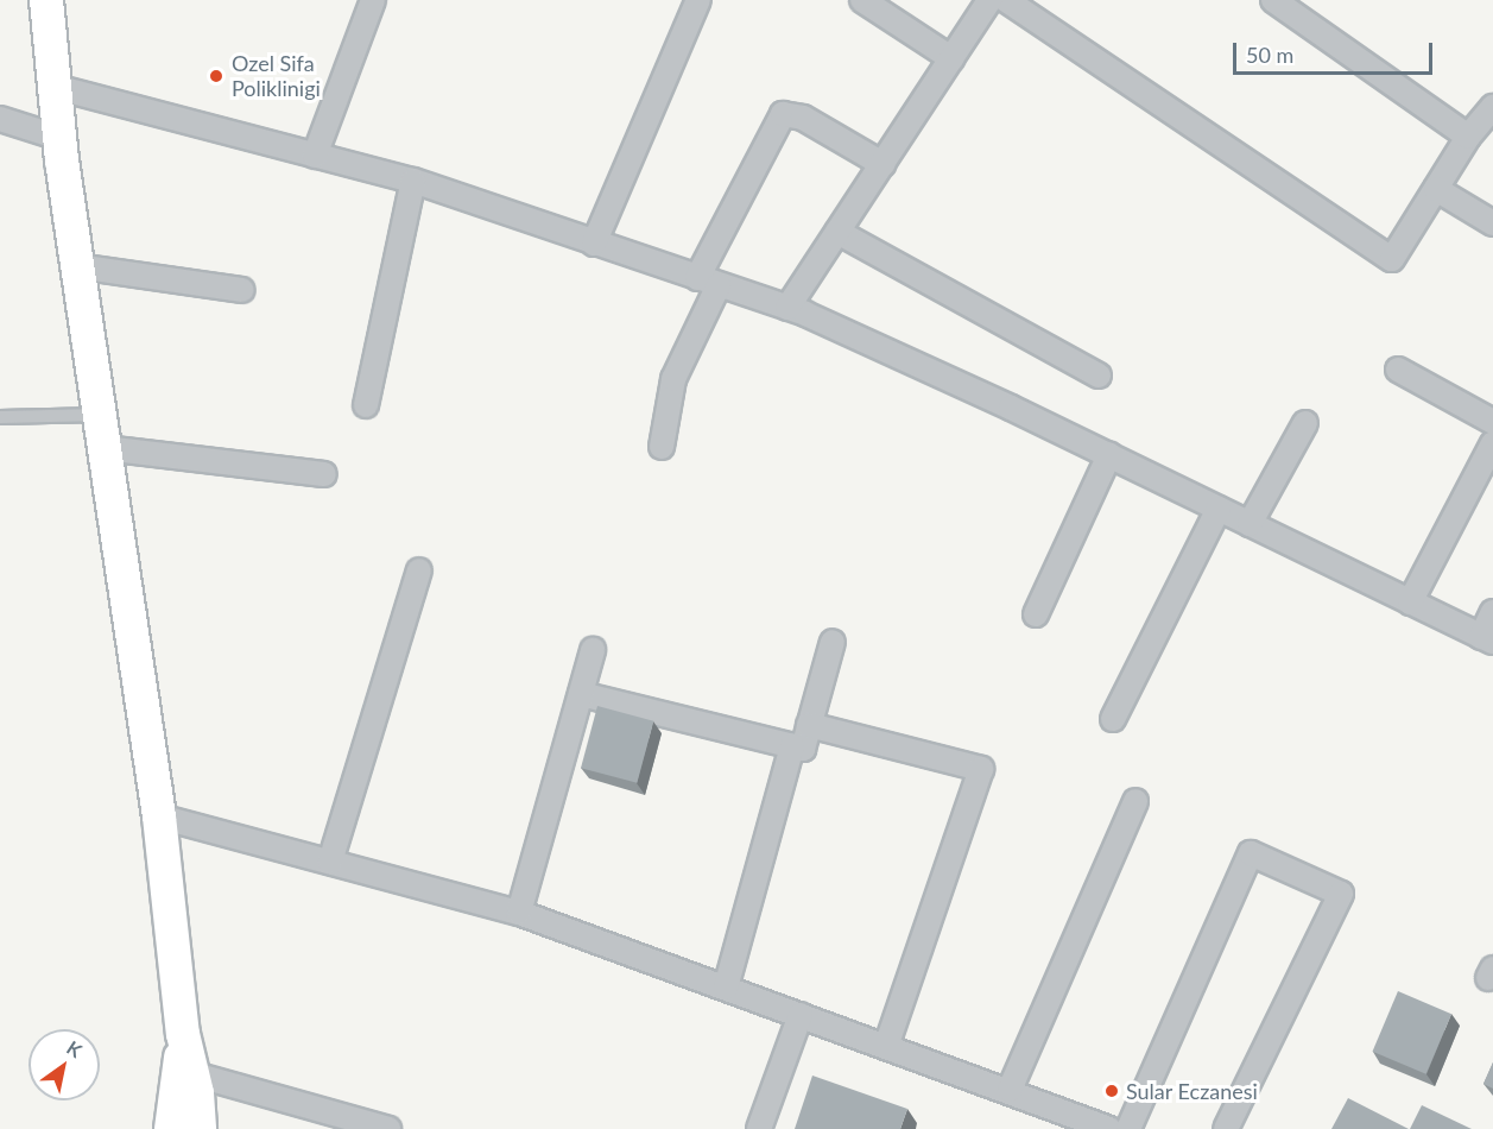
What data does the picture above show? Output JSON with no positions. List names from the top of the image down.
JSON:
{
  "places": ["Ozel Sifa Poliklinigi", "Sular Eczanesi"],
  "scale_bar": "50 m",
  "north": "top right"
}
